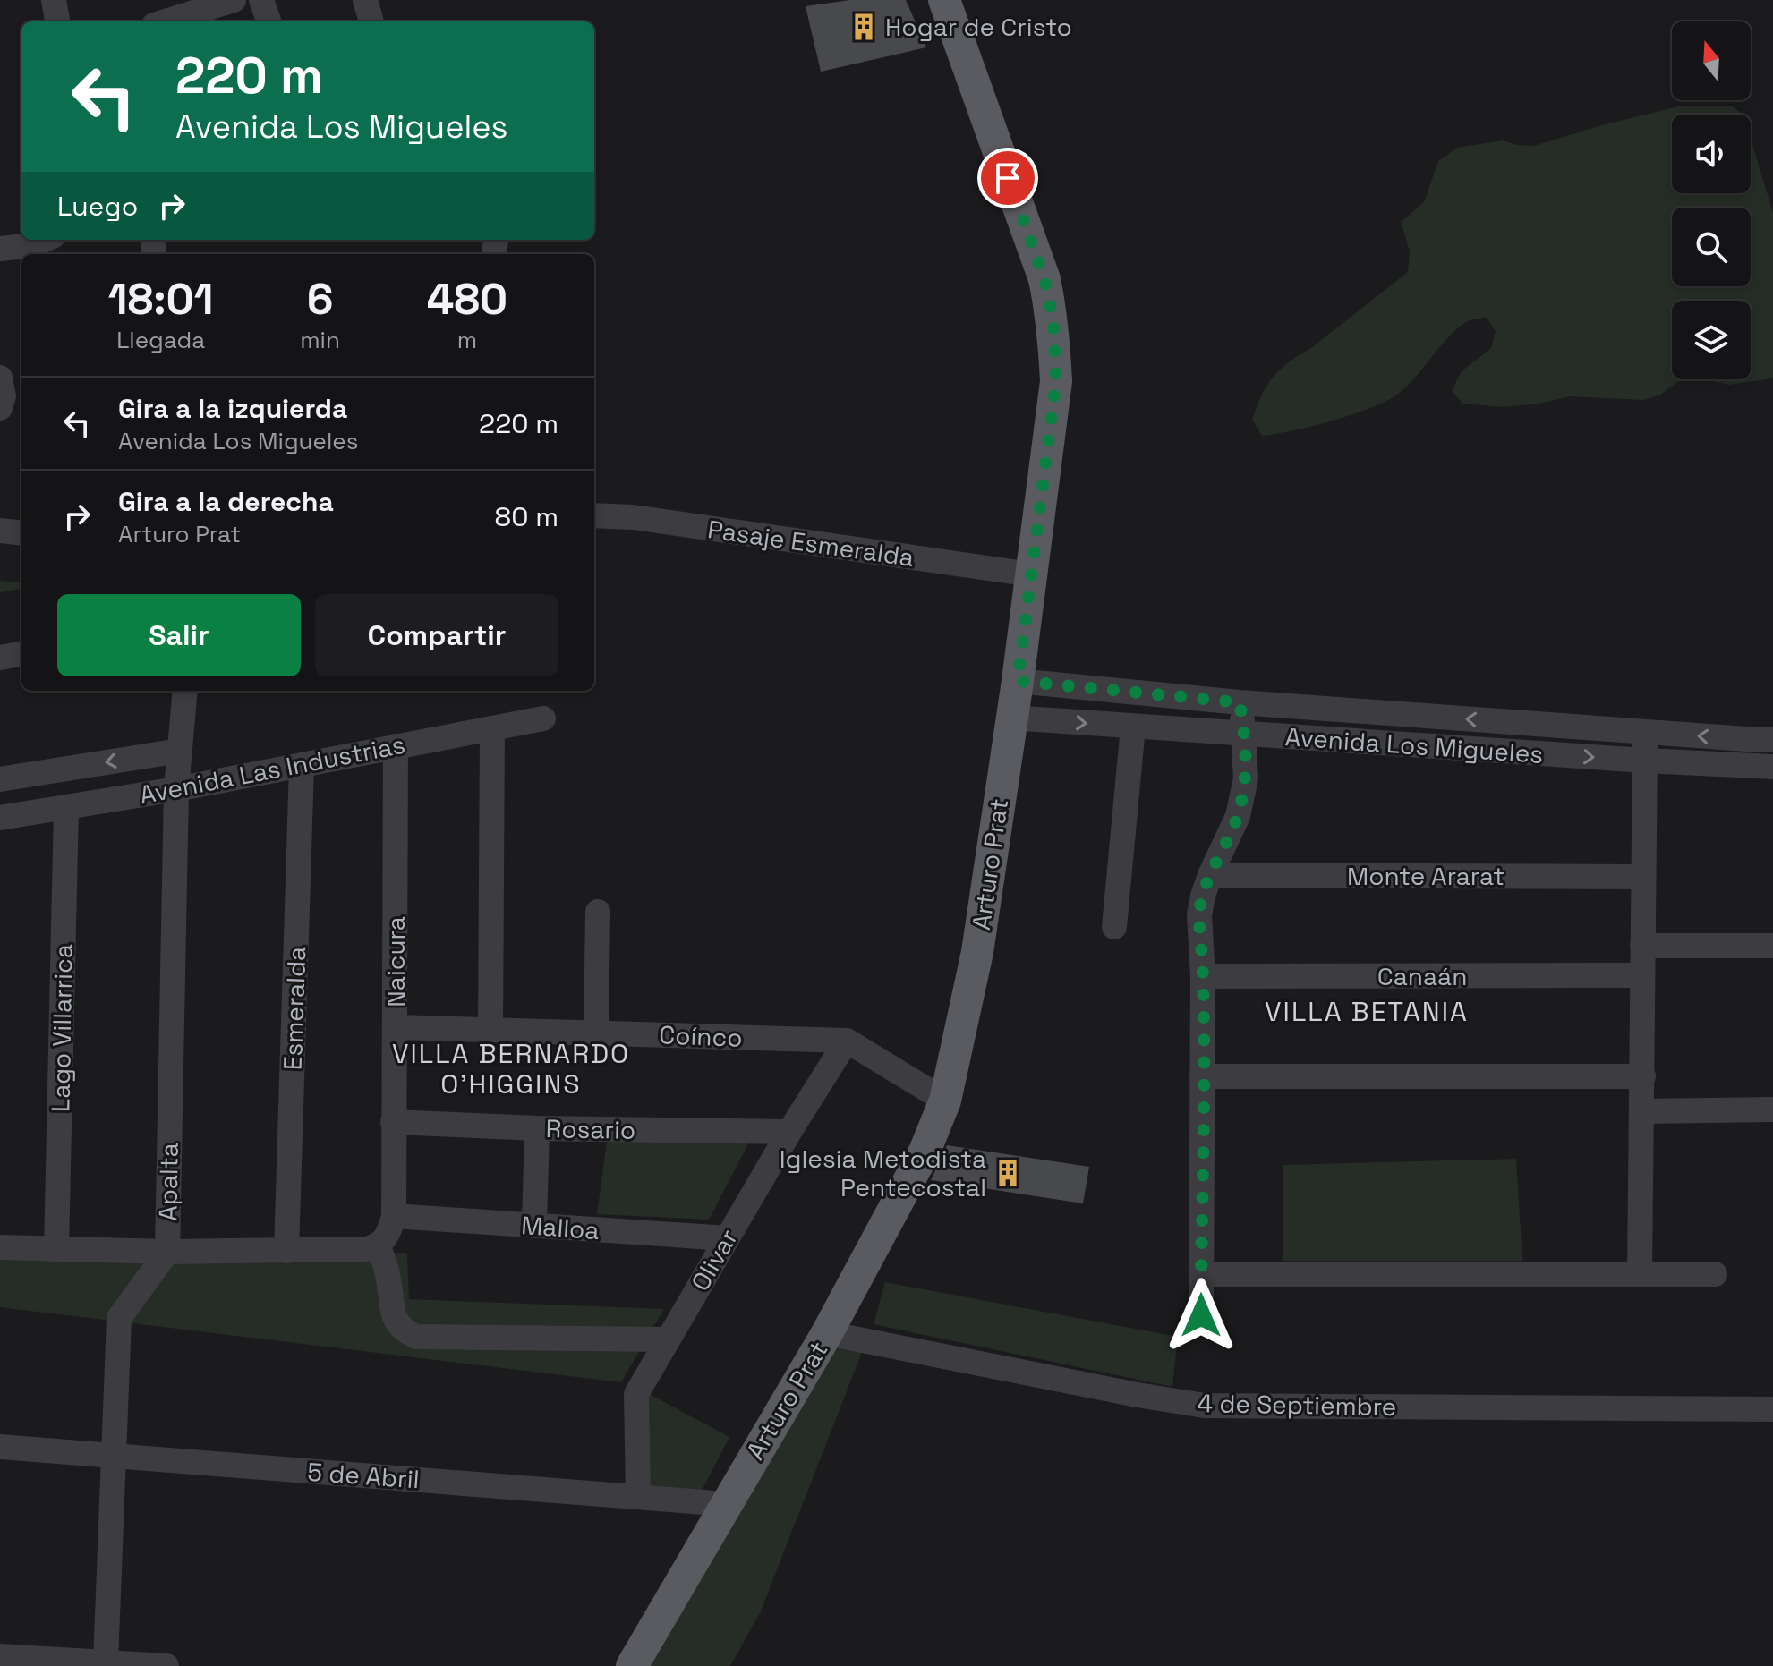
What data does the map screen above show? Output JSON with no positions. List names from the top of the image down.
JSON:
{
  "streets": {
    "main road": ["Arturo Prat"],
    "street": [
      "Pasaje Esmeralda",
      "Avenida Los Migueles",
      "Avenida Las Industrias",
      "Monte Ararat",
      "Naicura",
      "Canaán",
      "Esmeralda",
      "Lago Villarrica",
      "Coínco",
      "Rosario",
      "Apalta",
      "Malloa",
      "Olivar",
      "4 de Septiembre",
      "5 de Abril"
    ]
  },
  "crossings": [
    ["Pasaje Esmeralda", "Arturo Prat"],
    ["Avenida Los Migueles", "Arturo Prat"],
    ["Avenida Las Industrias", "Naicura"],
    ["Avenida Las Industrias", "Esmeralda"],
    ["Avenida Las Industrias", "Lago Villarrica"],
    ["Avenida Las Industrias", "Apalta"],
    ["Arturo Prat", "Coínco"],
    ["Arturo Prat", "4 de Septiembre"],
    ["Arturo Prat", "5 de Abril"],
    ["Naicura", "Coínco"],
    ["Naicura", "Rosario"],
    ["Naicura", "Malloa"],
    ["Coínco", "Olivar"],
    ["Rosario", "Olivar"],
    ["Apalta", "5 de Abril"],
    ["Malloa", "Olivar"],
    ["Olivar", "5 de Abril"]
  ],
  "districts": ["VILLA BETANIA", "VILLA BERNARDO O'HIGGINS"],
  "places": {
    "building": ["Hogar de Cristo", "Iglesia Metodista Pentecostal"]
  },
  "north": "top",
  "page": {
    "turn": ["220 m", "Avenida Los Migueles"],
    "then": "Luego",
    "eta": [
      "18:01",
      "Llegada",
      "6",
      "min",
      "480",
      "m"
    ],
    "list": [
      {
        "name": "Gira a la izquierda",
        "note": "Avenida Los Migueles",
        "value": "220 m"
      },
      {
        "name": "Gira a la derecha",
        "note": "Arturo Prat",
        "value": "80 m"
      }
    ],
    "buttons": ["Salir", "Compartir"]
  }
}
